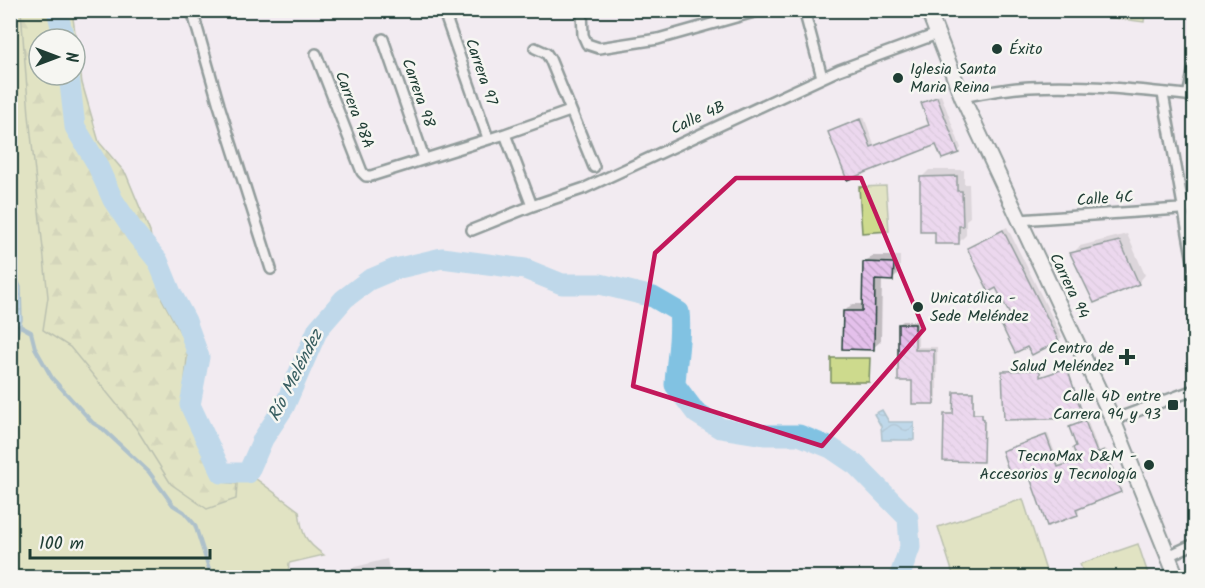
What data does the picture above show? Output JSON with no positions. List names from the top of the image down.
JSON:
{
  "streets": {
    "street": [
      "Carrera 97",
      "Carrera 98",
      "Carrera 98A",
      "Calle 4B",
      "Calle 4C",
      "Carrera 94"
    ]
  },
  "crossings": [
    ["Carrera 98", "Carrera 98A"],
    ["Calle 4B", "Carrera 94"],
    ["Calle 4C", "Carrera 94"]
  ],
  "water": ["Río Meléndez"],
  "places": {
    "other": [
      "Éxito",
      "Iglesia Santa Maria Reina",
      "Unicatólica - Sede Meléndez",
      "TecnoMax D&M - Accesorios y Tecnología"
    ],
    "health": ["Centro de Salud Meléndez"],
    "transit": ["Calle 4D entre Carrera 94 y 93"]
  },
  "scale_bar": "100 m",
  "north": "right"
}
